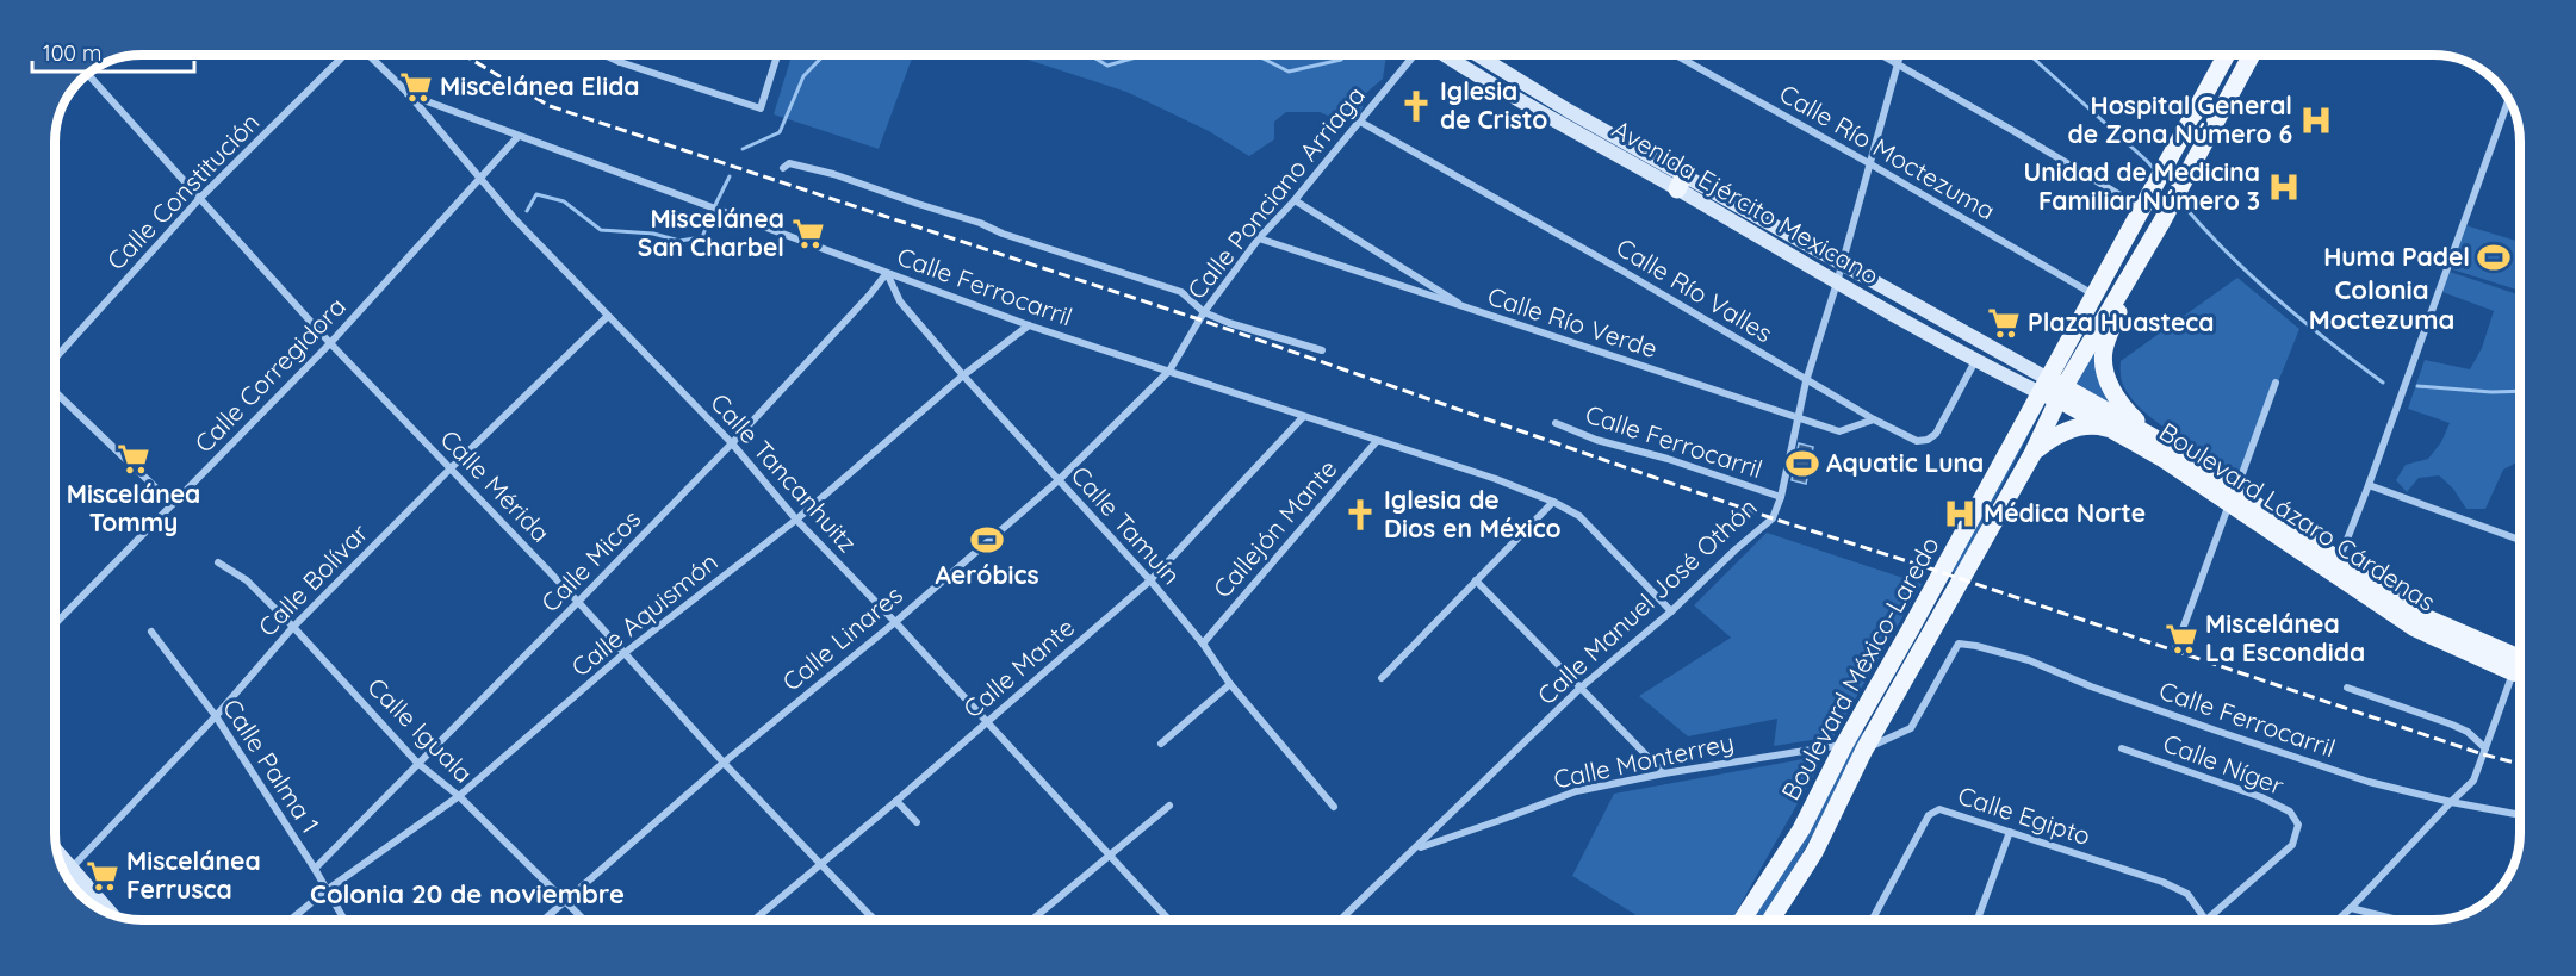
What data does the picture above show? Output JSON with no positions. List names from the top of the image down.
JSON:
{
  "streets": {
    "main road": ["Avenida Ejército Mexicano", "Boulevard Lázaro Cárdenas", "Boulevard México-Laredo"],
    "street": [
      "Calle Río Moctezuma",
      "Calle Constitución",
      "Calle Ponciano Arriaga",
      "Calle Ferrocarril",
      "Calle Río Valles",
      "Calle Río Verde",
      "Calle Corregidora",
      "Calle Tancanhuitz",
      "Calle Mérida",
      "Calle Tamuín",
      "Callejón Mante",
      "Calle Micos",
      "Calle Bolívar",
      "Calle Manuel José Othón",
      "Calle Aquismón",
      "Calle Linares",
      "Calle Mante",
      "Calle Iguala",
      "Calle Monterrey",
      "Calle Níger",
      "Calle Palma 1",
      "Calle Egipto"
    ]
  },
  "crossings": [
    ["Calle Río Moctezuma", "Calle Manuel José Othón"],
    ["Calle Río Moctezuma", "Boulevard México-Laredo"],
    ["Calle Constitución", "Calle Mérida"],
    ["Calle Ponciano Arriaga", "Calle Ferrocarril"],
    ["Calle Ponciano Arriaga", "Calle Río Valles"],
    ["Calle Ponciano Arriaga", "Calle Río Verde"],
    ["Calle Ponciano Arriaga", "Calle Linares"],
    ["Avenida Ejército Mexicano", "Calle Río Valles"],
    ["Avenida Ejército Mexicano", "Boulevard Lázaro Cárdenas"],
    ["Avenida Ejército Mexicano", "Calle Manuel José Othón"],
    ["Avenida Ejército Mexicano", "Boulevard México-Laredo"],
    ["Calle Ferrocarril", "Calle Corregidora"],
    ["Calle Ferrocarril", "Calle Tancanhuitz"],
    ["Calle Ferrocarril", "Calle Tamuín"],
    ["Calle Ferrocarril", "Callejón Mante"],
    ["Calle Ferrocarril", "Calle Micos"],
    ["Calle Ferrocarril", "Calle Manuel José Othón"],
    ["Calle Ferrocarril", "Calle Aquismón"],
    ["Calle Ferrocarril", "Calle Linares"],
    ["Calle Ferrocarril", "Calle Mante"],
    ["Calle Ferrocarril", "Boulevard México-Laredo"],
    ["Calle Río Valles", "Calle Río Verde"],
    ["Calle Río Valles", "Calle Manuel José Othón"],
    ["Calle Río Verde", "Calle Manuel José Othón"],
    ["Calle Corregidora", "Calle Tancanhuitz"],
    ["Calle Corregidora", "Calle Mérida"],
    ["Calle Tancanhuitz", "Calle Micos"],
    ["Calle Tancanhuitz", "Calle Bolívar"],
    ["Calle Tancanhuitz", "Calle Aquismón"],
    ["Calle Tancanhuitz", "Calle Linares"],
    ["Calle Tancanhuitz", "Calle Mante"],
    ["Calle Mérida", "Calle Micos"],
    ["Calle Mérida", "Calle Bolívar"],
    ["Calle Mérida", "Calle Aquismón"],
    ["Calle Mérida", "Calle Linares"],
    ["Calle Mérida", "Calle Mante"],
    ["Boulevard Lázaro Cárdenas", "Boulevard México-Laredo"],
    ["Calle Tamuín", "Callejón Mante"],
    ["Calle Tamuín", "Calle Micos"],
    ["Calle Tamuín", "Calle Aquismón"],
    ["Calle Tamuín", "Calle Linares"],
    ["Calle Tamuín", "Calle Mante"],
    ["Calle Micos", "Calle Iguala"],
    ["Calle Micos", "Calle Palma 1"],
    ["Calle Bolívar", "Calle Iguala"],
    ["Calle Bolívar", "Calle Palma 1"],
    ["Calle Manuel José Othón", "Calle Monterrey"],
    ["Calle Aquismón", "Calle Iguala"],
    ["Calle Aquismón", "Calle Palma 1"],
    ["Calle Linares", "Calle Iguala"],
    ["Boulevard México-Laredo", "Calle Monterrey"],
    ["Calle Níger", "Calle Egipto"]
  ],
  "districts": ["Colonia Moctezuma", "Colonia 20 de noviembre"],
  "places": {
    "supermarket": [
      "Miscelánea Elida",
      "Miscelánea San Charbel",
      "Plaza Huasteca",
      "Miscelánea Tommy",
      "Miscelánea La Escondida",
      "Miscelánea Ferrusca"
    ],
    "church": ["Iglesia de Cristo", "Iglesia de Dios en México"],
    "hospital": ["Hospital General de Zona Número 6", "Unidad de Medicina Familiar Número 3", "Médica Norte"],
    "sports": ["Huma Padel", "Aquatic Luna", "Aeróbics"]
  },
  "scale_bar": "100 m"
}
